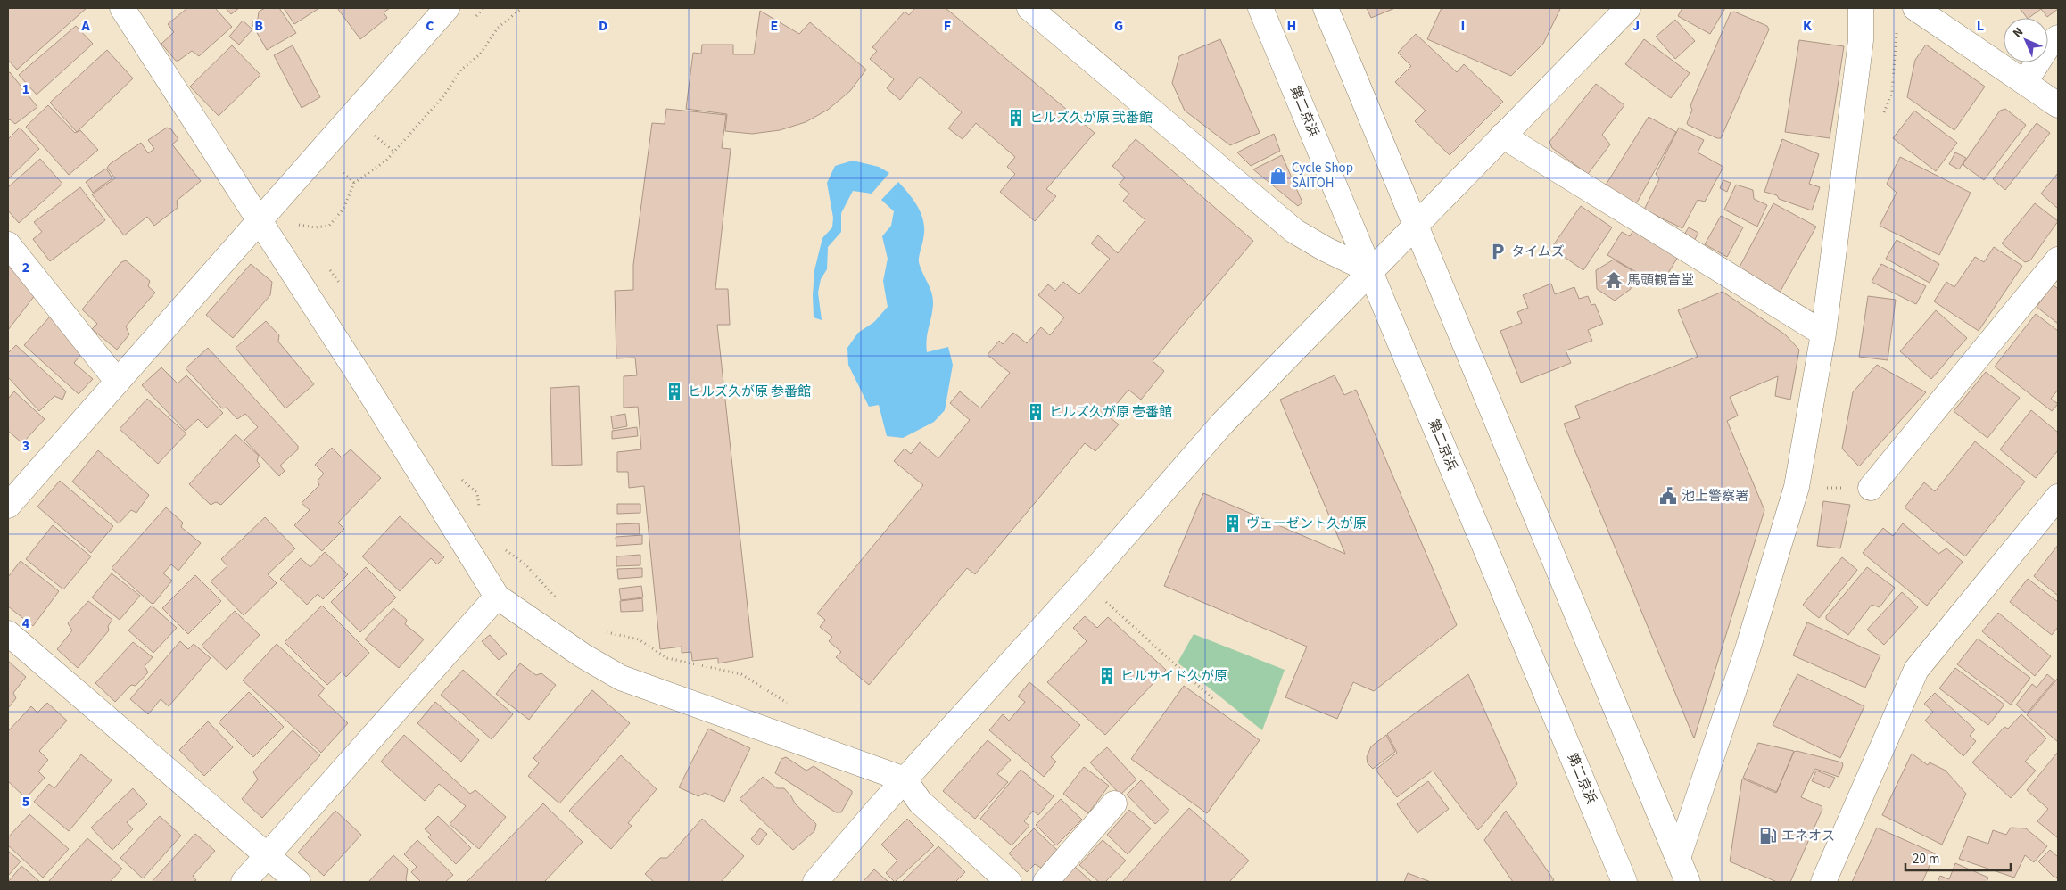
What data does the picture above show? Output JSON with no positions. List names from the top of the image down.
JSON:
{
  "streets": {
    "main road": ["第二京浜"]
  },
  "places": {
    "building": [
      "ヒルズ久が原 弐番館",
      "ヒルズ久が原 参番館",
      "ヒルズ久が原 壱番館",
      "ヴェーゼント久が原",
      "ヒルサイド久が原"
    ],
    "shop": ["Cycle Shop SAITOH"],
    "parking": ["タイムズ"],
    "temple": ["馬頭観音堂"],
    "public building": ["池上警察署"],
    "fuel station": ["エネオス"]
  },
  "scale_bar": "20 m",
  "north": "top left",
  "grid": {
    "columns": [
      "A",
      "B",
      "C",
      "D",
      "E",
      "F",
      "G",
      "H",
      "I",
      "J",
      "K",
      "L"
    ],
    "rows": [
      "1",
      "2",
      "3",
      "4",
      "5"
    ]
  }
}
